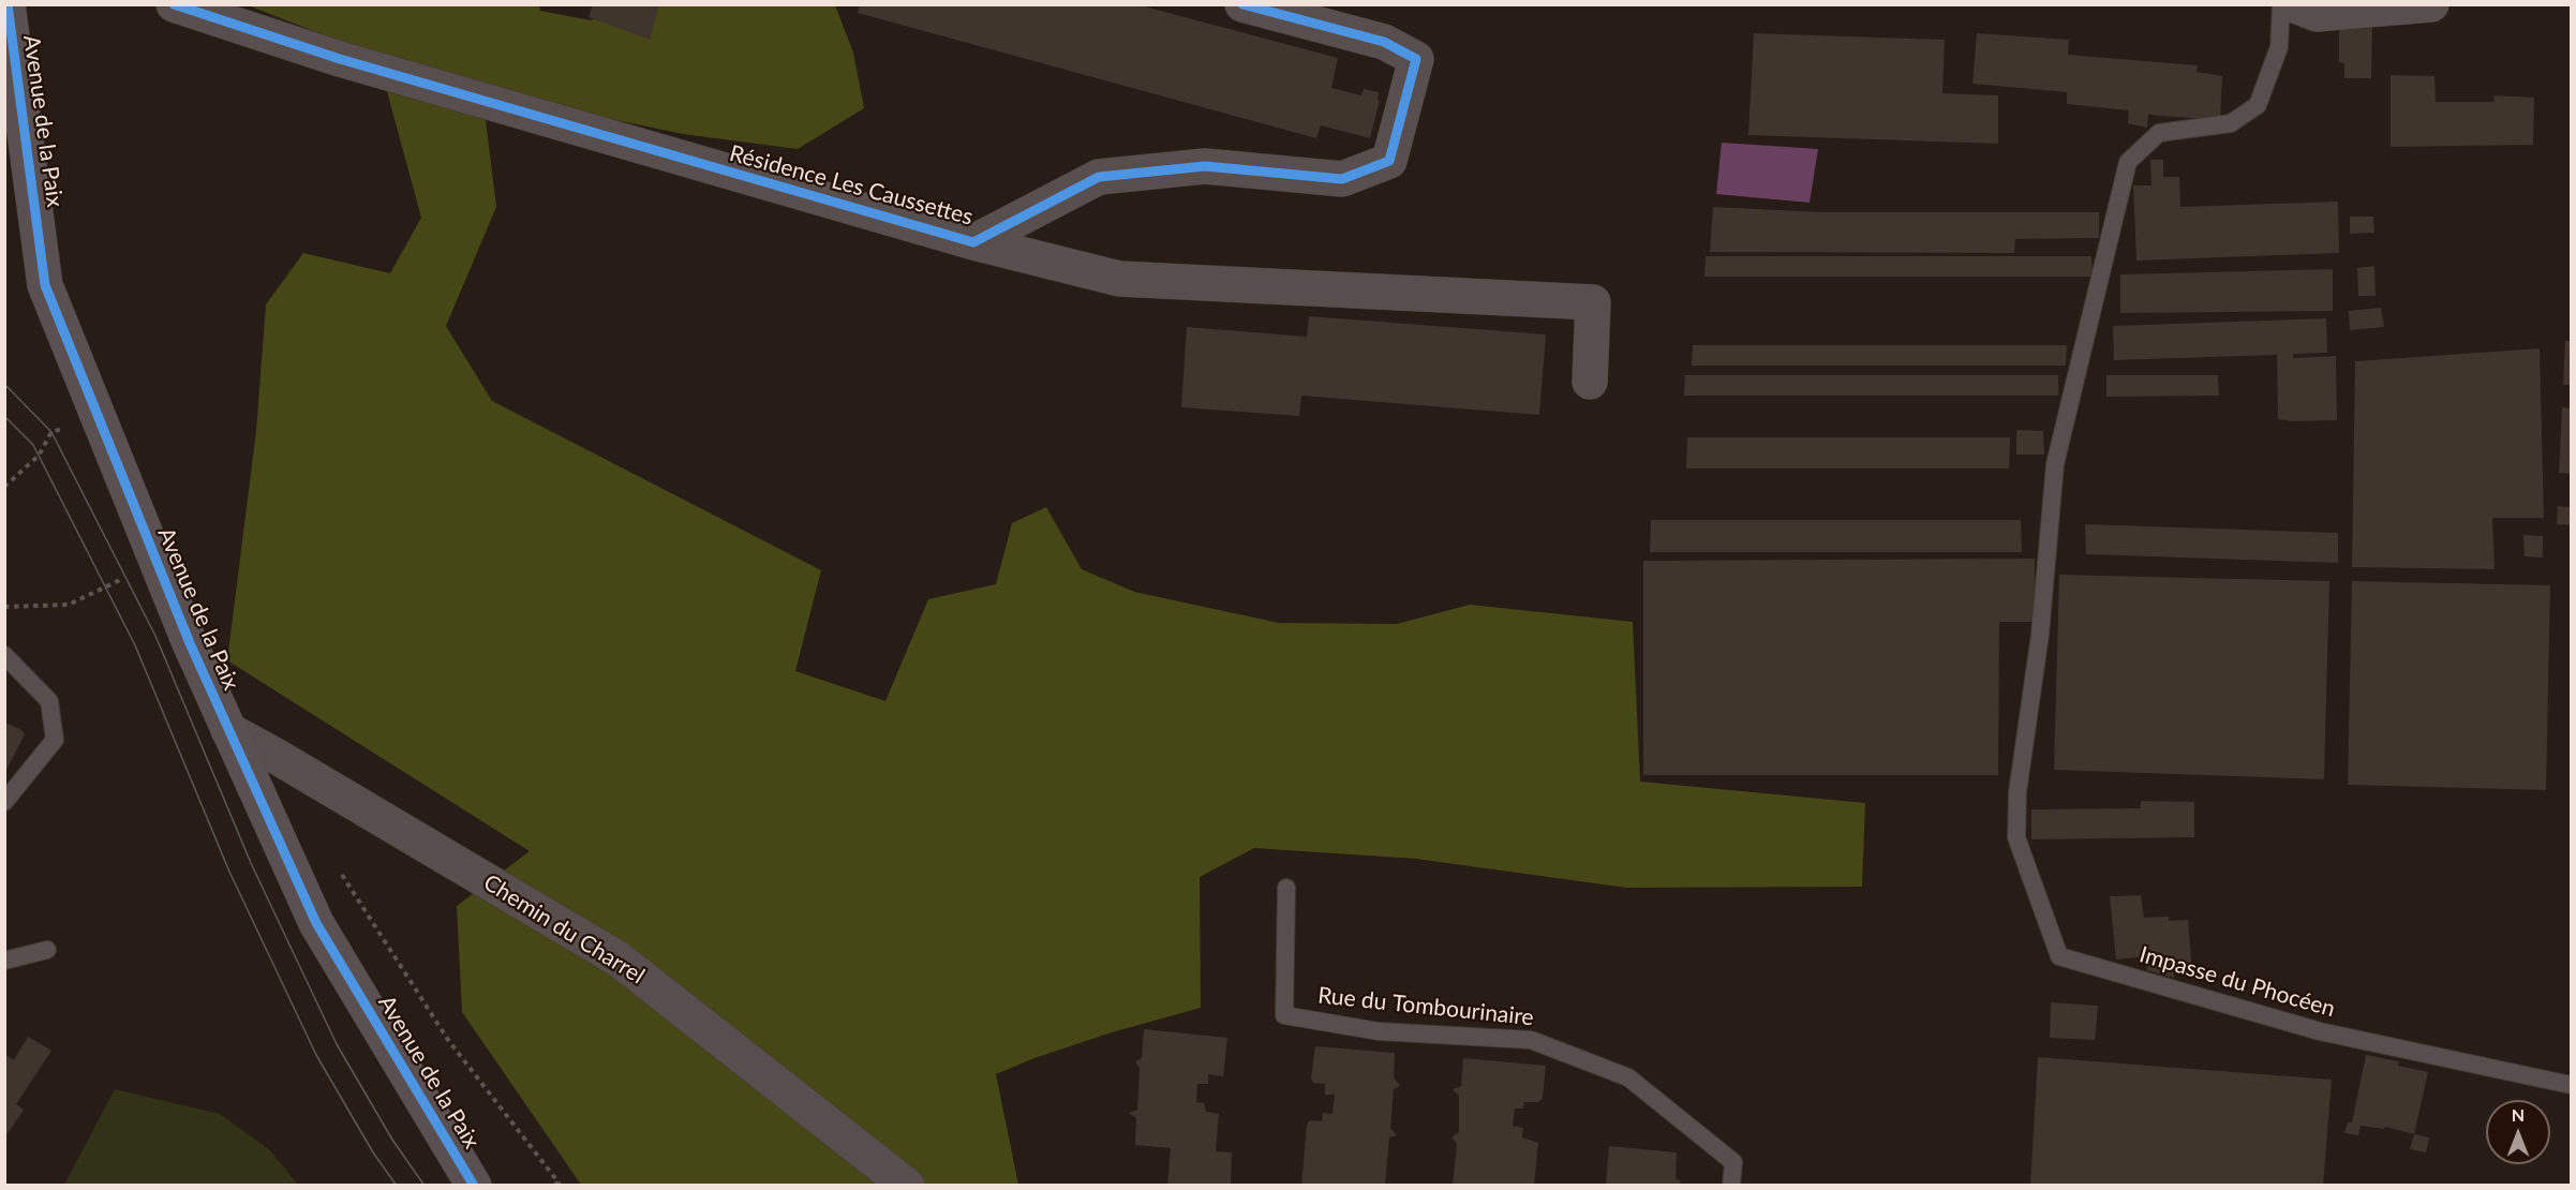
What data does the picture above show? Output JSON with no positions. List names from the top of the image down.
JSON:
{
  "streets": {
    "street": ["Avenue de la Paix", "Résidence Les Caussettes", "Chemin du Charrel"],
    "lane": ["Impasse du Phocéen", "Rue du Tombourinaire"]
  },
  "crossings": [
    ["Avenue de la Paix", "Chemin du Charrel"]
  ],
  "north": "top"
}
